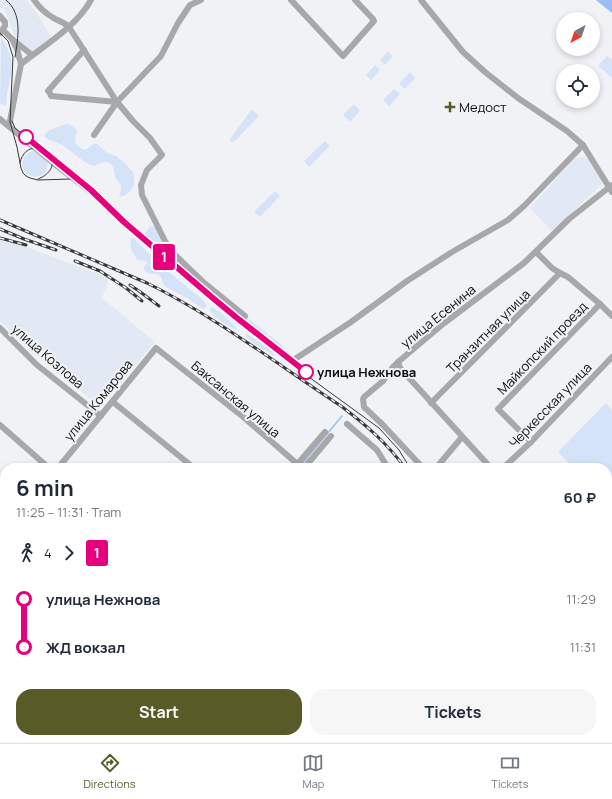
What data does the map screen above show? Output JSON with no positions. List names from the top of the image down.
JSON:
{
  "streets": {
    "street": [
      "улица Есенина",
      "Транзитная улица",
      "Майкопский проезд",
      "улица Козлова",
      "Баксанская улица",
      "улица Комарова",
      "Черкесская улица"
    ]
  },
  "crossings": [
    ["Майкопский проезд", "Черкесская улица"],
    ["улица Козлова", "улица Комарова"],
    ["Баксанская улица", "улица Комарова"]
  ],
  "places": {
    "health": ["Медост"],
    "other": ["улица Нежнова"]
  },
  "lines": ["tram line 1"],
  "north": "bottom left",
  "page": {
    "on_map": "1",
    "heading": ["6 min", "11:25 – 11:31 · Tram", "60 ₽"],
    "legs": ["4", "1"],
    "list": [
      {
        "name": "улица Нежнова",
        "value": "11:29"
      },
      {
        "name": "ЖД вокзал",
        "value": "11:31"
      }
    ],
    "buttons": ["Start", "Tickets"],
    "tabs": ["Directions", "Map", "Tickets"]
  }
}
